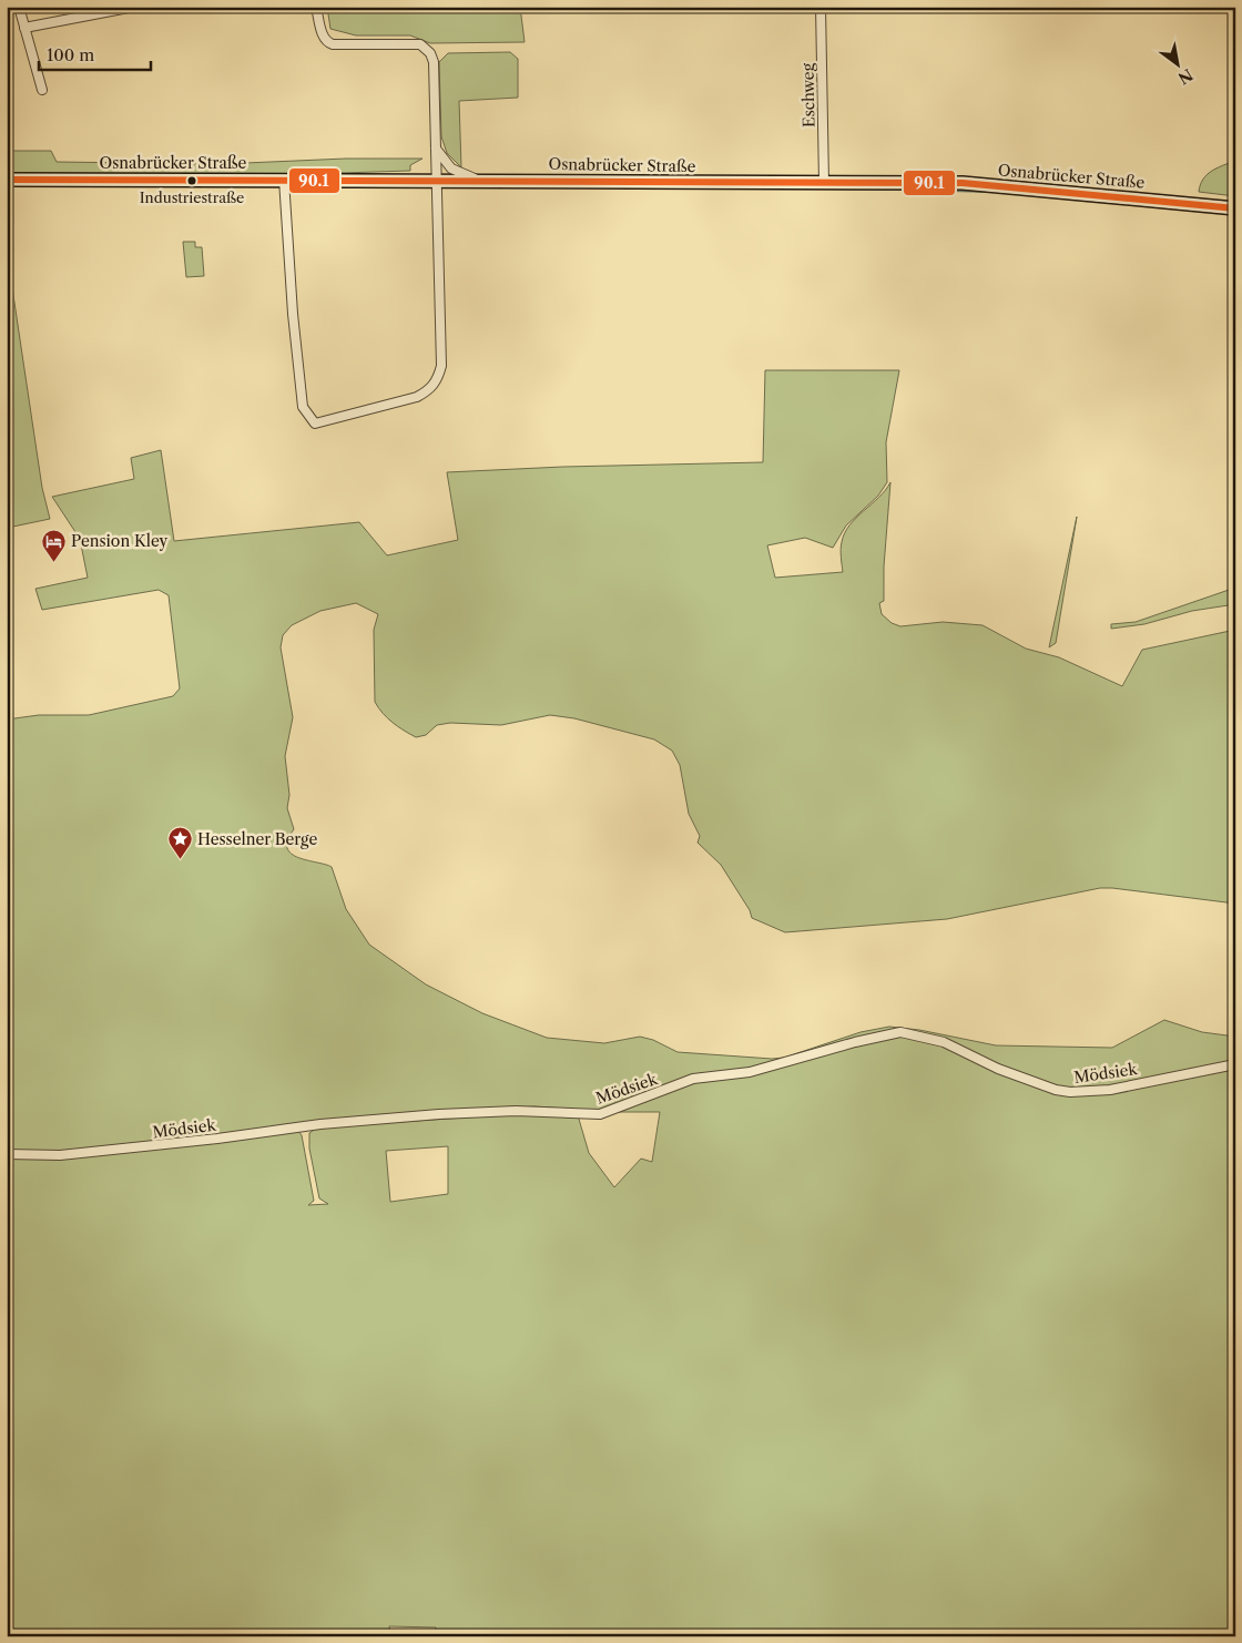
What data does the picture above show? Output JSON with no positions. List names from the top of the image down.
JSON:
{
  "streets": {
    "main road": ["Osnabrücker Straße"],
    "street": ["Eschweg", "Mödsiek"]
  },
  "crossings": [
    ["Eschweg", "Osnabrücker Straße"]
  ],
  "places": {
    "other": ["Industriestraße"],
    "hotel": ["Pension Kley"],
    "place": ["Hesselner Berge"]
  },
  "lines": ["transit line 90.1"],
  "scale_bar": "100 m",
  "north": "bottom right"
}
